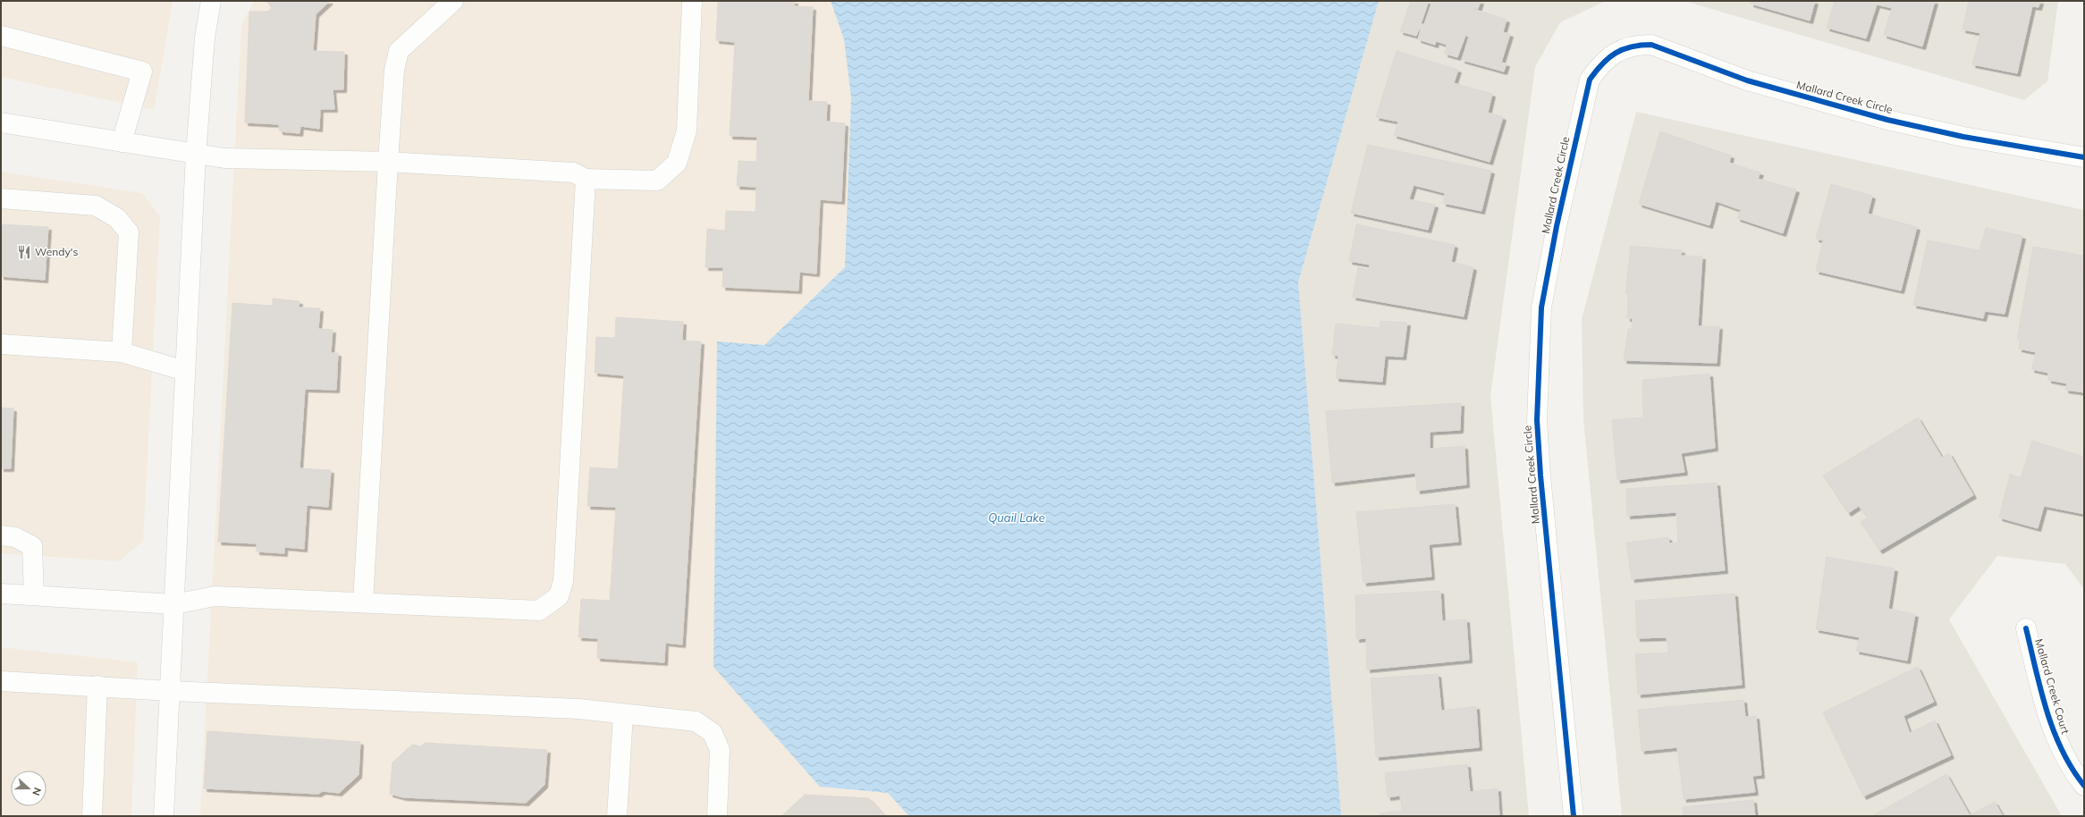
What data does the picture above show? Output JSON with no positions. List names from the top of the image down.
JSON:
{
  "streets": {
    "street": ["Mallard Creek Circle", "Mallard Creek Court"]
  },
  "water": ["Quail Lake"],
  "places": {
    "restaurant": ["Wendy's"]
  },
  "north": "right"
}
